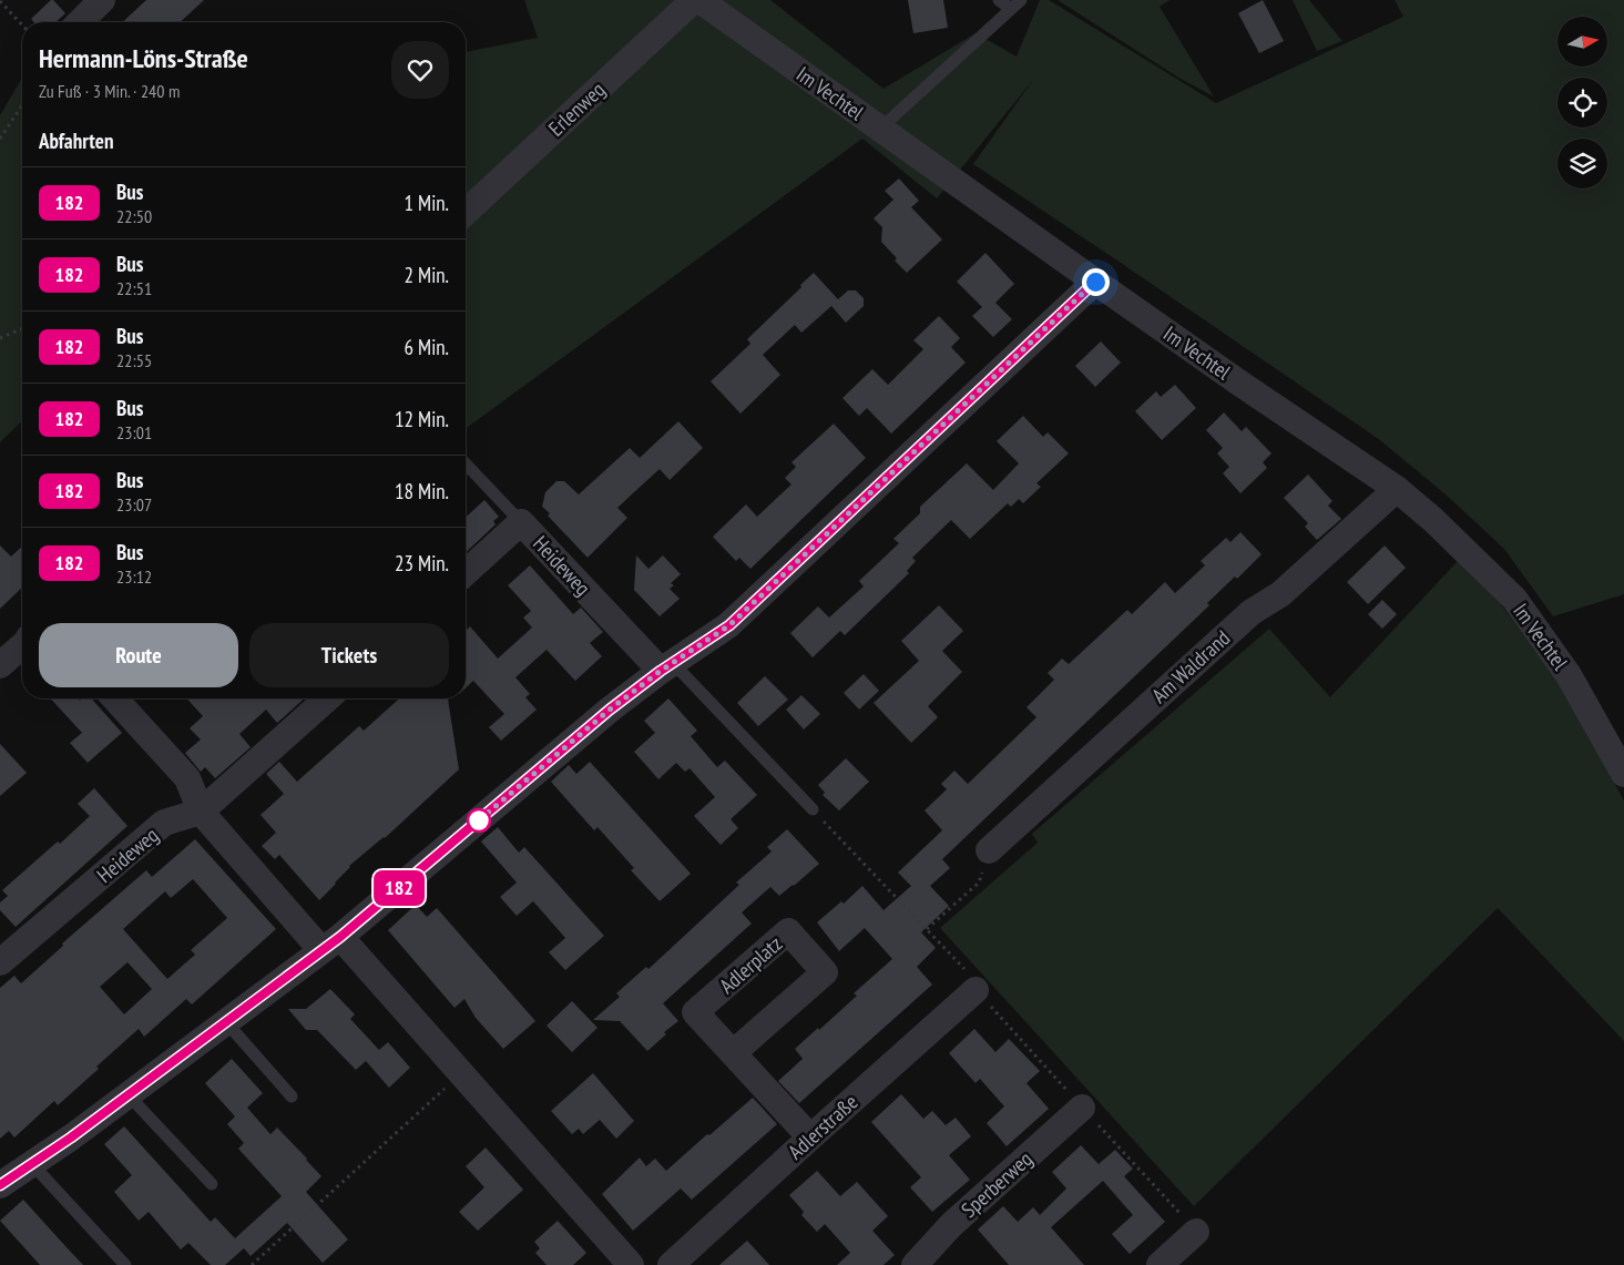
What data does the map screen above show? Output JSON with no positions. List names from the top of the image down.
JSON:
{
  "streets": {
    "street": [
      "Im Vechtel",
      "Erlenweg",
      "Heideweg",
      "Am Waldrand",
      "Adlerplatz",
      "Adlerstraße",
      "Sperberweg"
    ]
  },
  "crossings": [
    ["Im Vechtel", "Am Waldrand"],
    ["Adlerplatz", "Adlerstraße"]
  ],
  "lines": ["bus line 182"],
  "north": "right",
  "page": {
    "on_map": "182",
    "heading": [
      ["Hermann-Löns-Straße", "Zu Fuß · 3 Min. · 240 m"],
      "Abfahrten"
    ],
    "list": [
      {
        "mark": "182",
        "name": "Bus",
        "note": "22:50",
        "value": "1 Min."
      },
      {
        "mark": "182",
        "name": "Bus",
        "note": "22:51",
        "value": "2 Min."
      },
      {
        "mark": "182",
        "name": "Bus",
        "note": "22:55",
        "value": "6 Min."
      },
      {
        "mark": "182",
        "name": "Bus",
        "note": "23:01",
        "value": "12 Min."
      },
      {
        "mark": "182",
        "name": "Bus",
        "note": "23:07",
        "value": "18 Min."
      },
      {
        "mark": "182",
        "name": "Bus",
        "note": "23:12",
        "value": "23 Min."
      }
    ],
    "buttons": ["Route", "Tickets"]
  }
}
